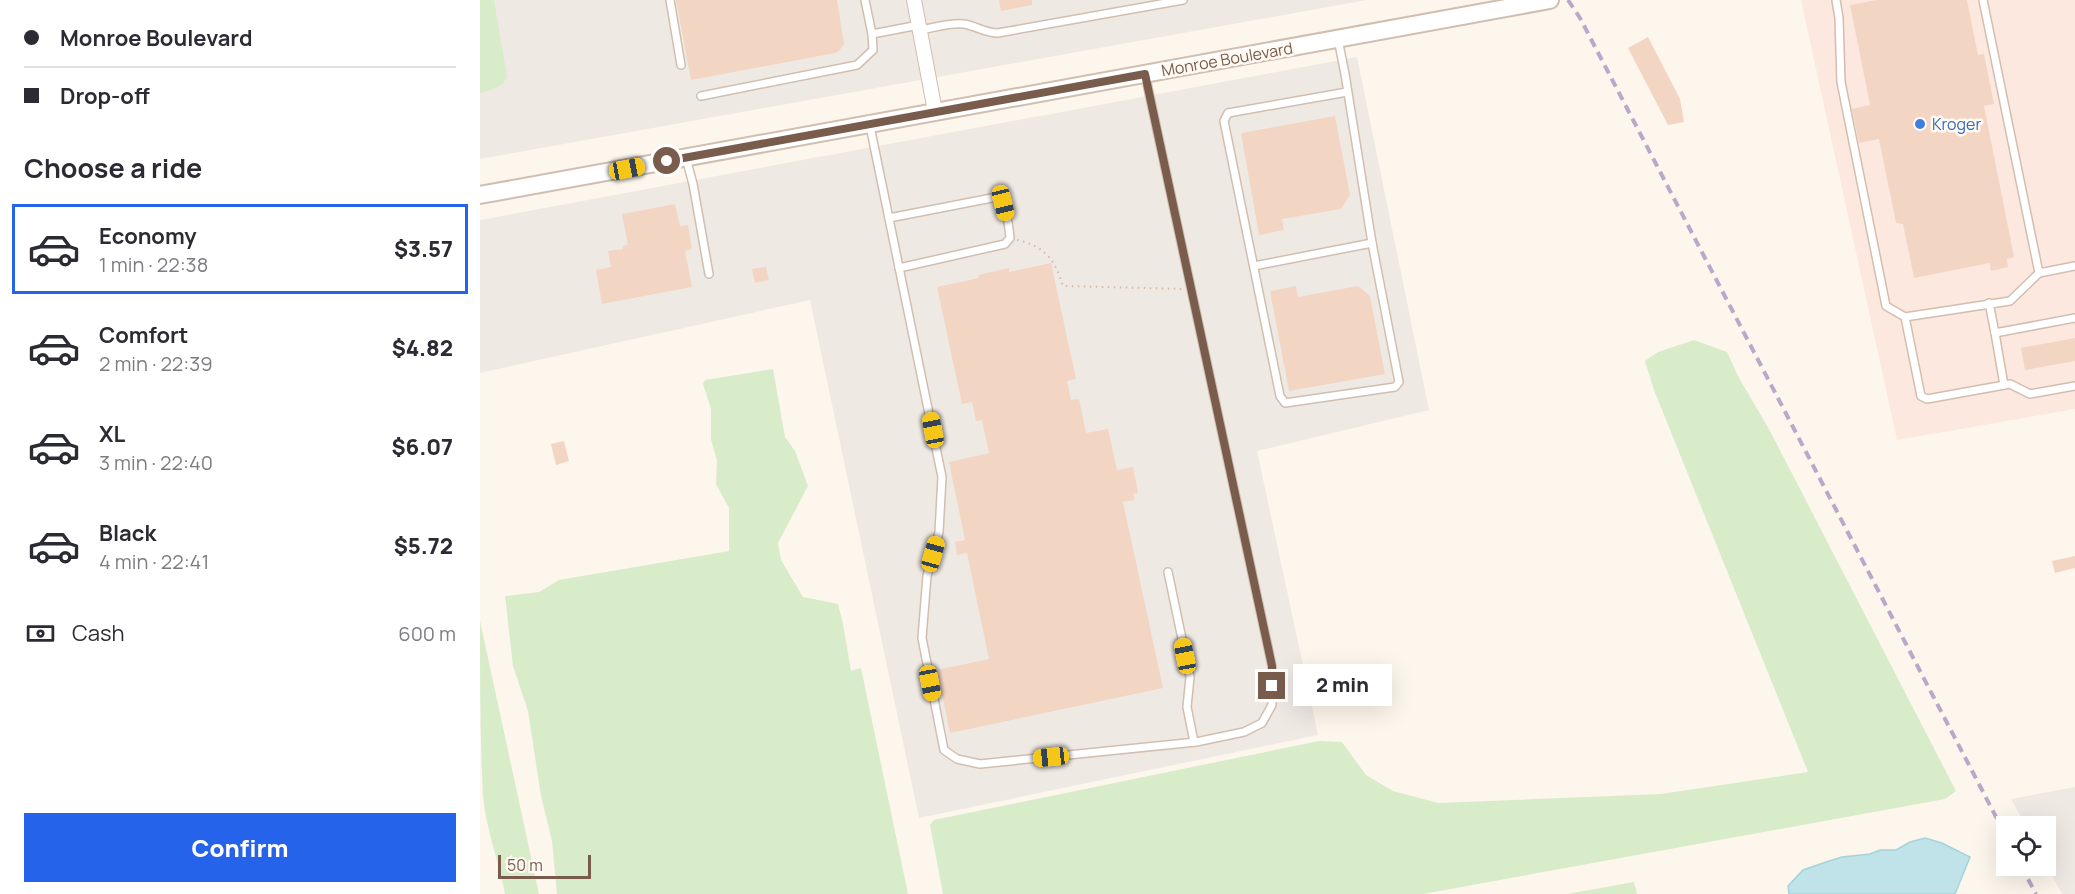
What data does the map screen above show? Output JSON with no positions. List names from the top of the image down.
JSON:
{
  "streets": {
    "street": ["Monroe Boulevard"]
  },
  "places": ["Kroger"],
  "scale_bar": "50 m",
  "page": {
    "banner": ["Monroe Boulevard", "Drop-off"],
    "heading": "Choose a ride",
    "list": [
      {
        "name": "Economy",
        "note": "1 min · 22:38",
        "value": "$3.57"
      },
      {
        "name": "Comfort",
        "note": "2 min · 22:39",
        "value": "$4.82"
      },
      {
        "name": "XL",
        "note": "3 min · 22:40",
        "value": "$6.07"
      },
      {
        "name": "Black",
        "note": "4 min · 22:41",
        "value": "$5.72"
      }
    ],
    "pay": ["Cash", "600 m"],
    "bubble": "2 min",
    "buttons": "Confirm",
    "scale": "50 m"
  }
}
